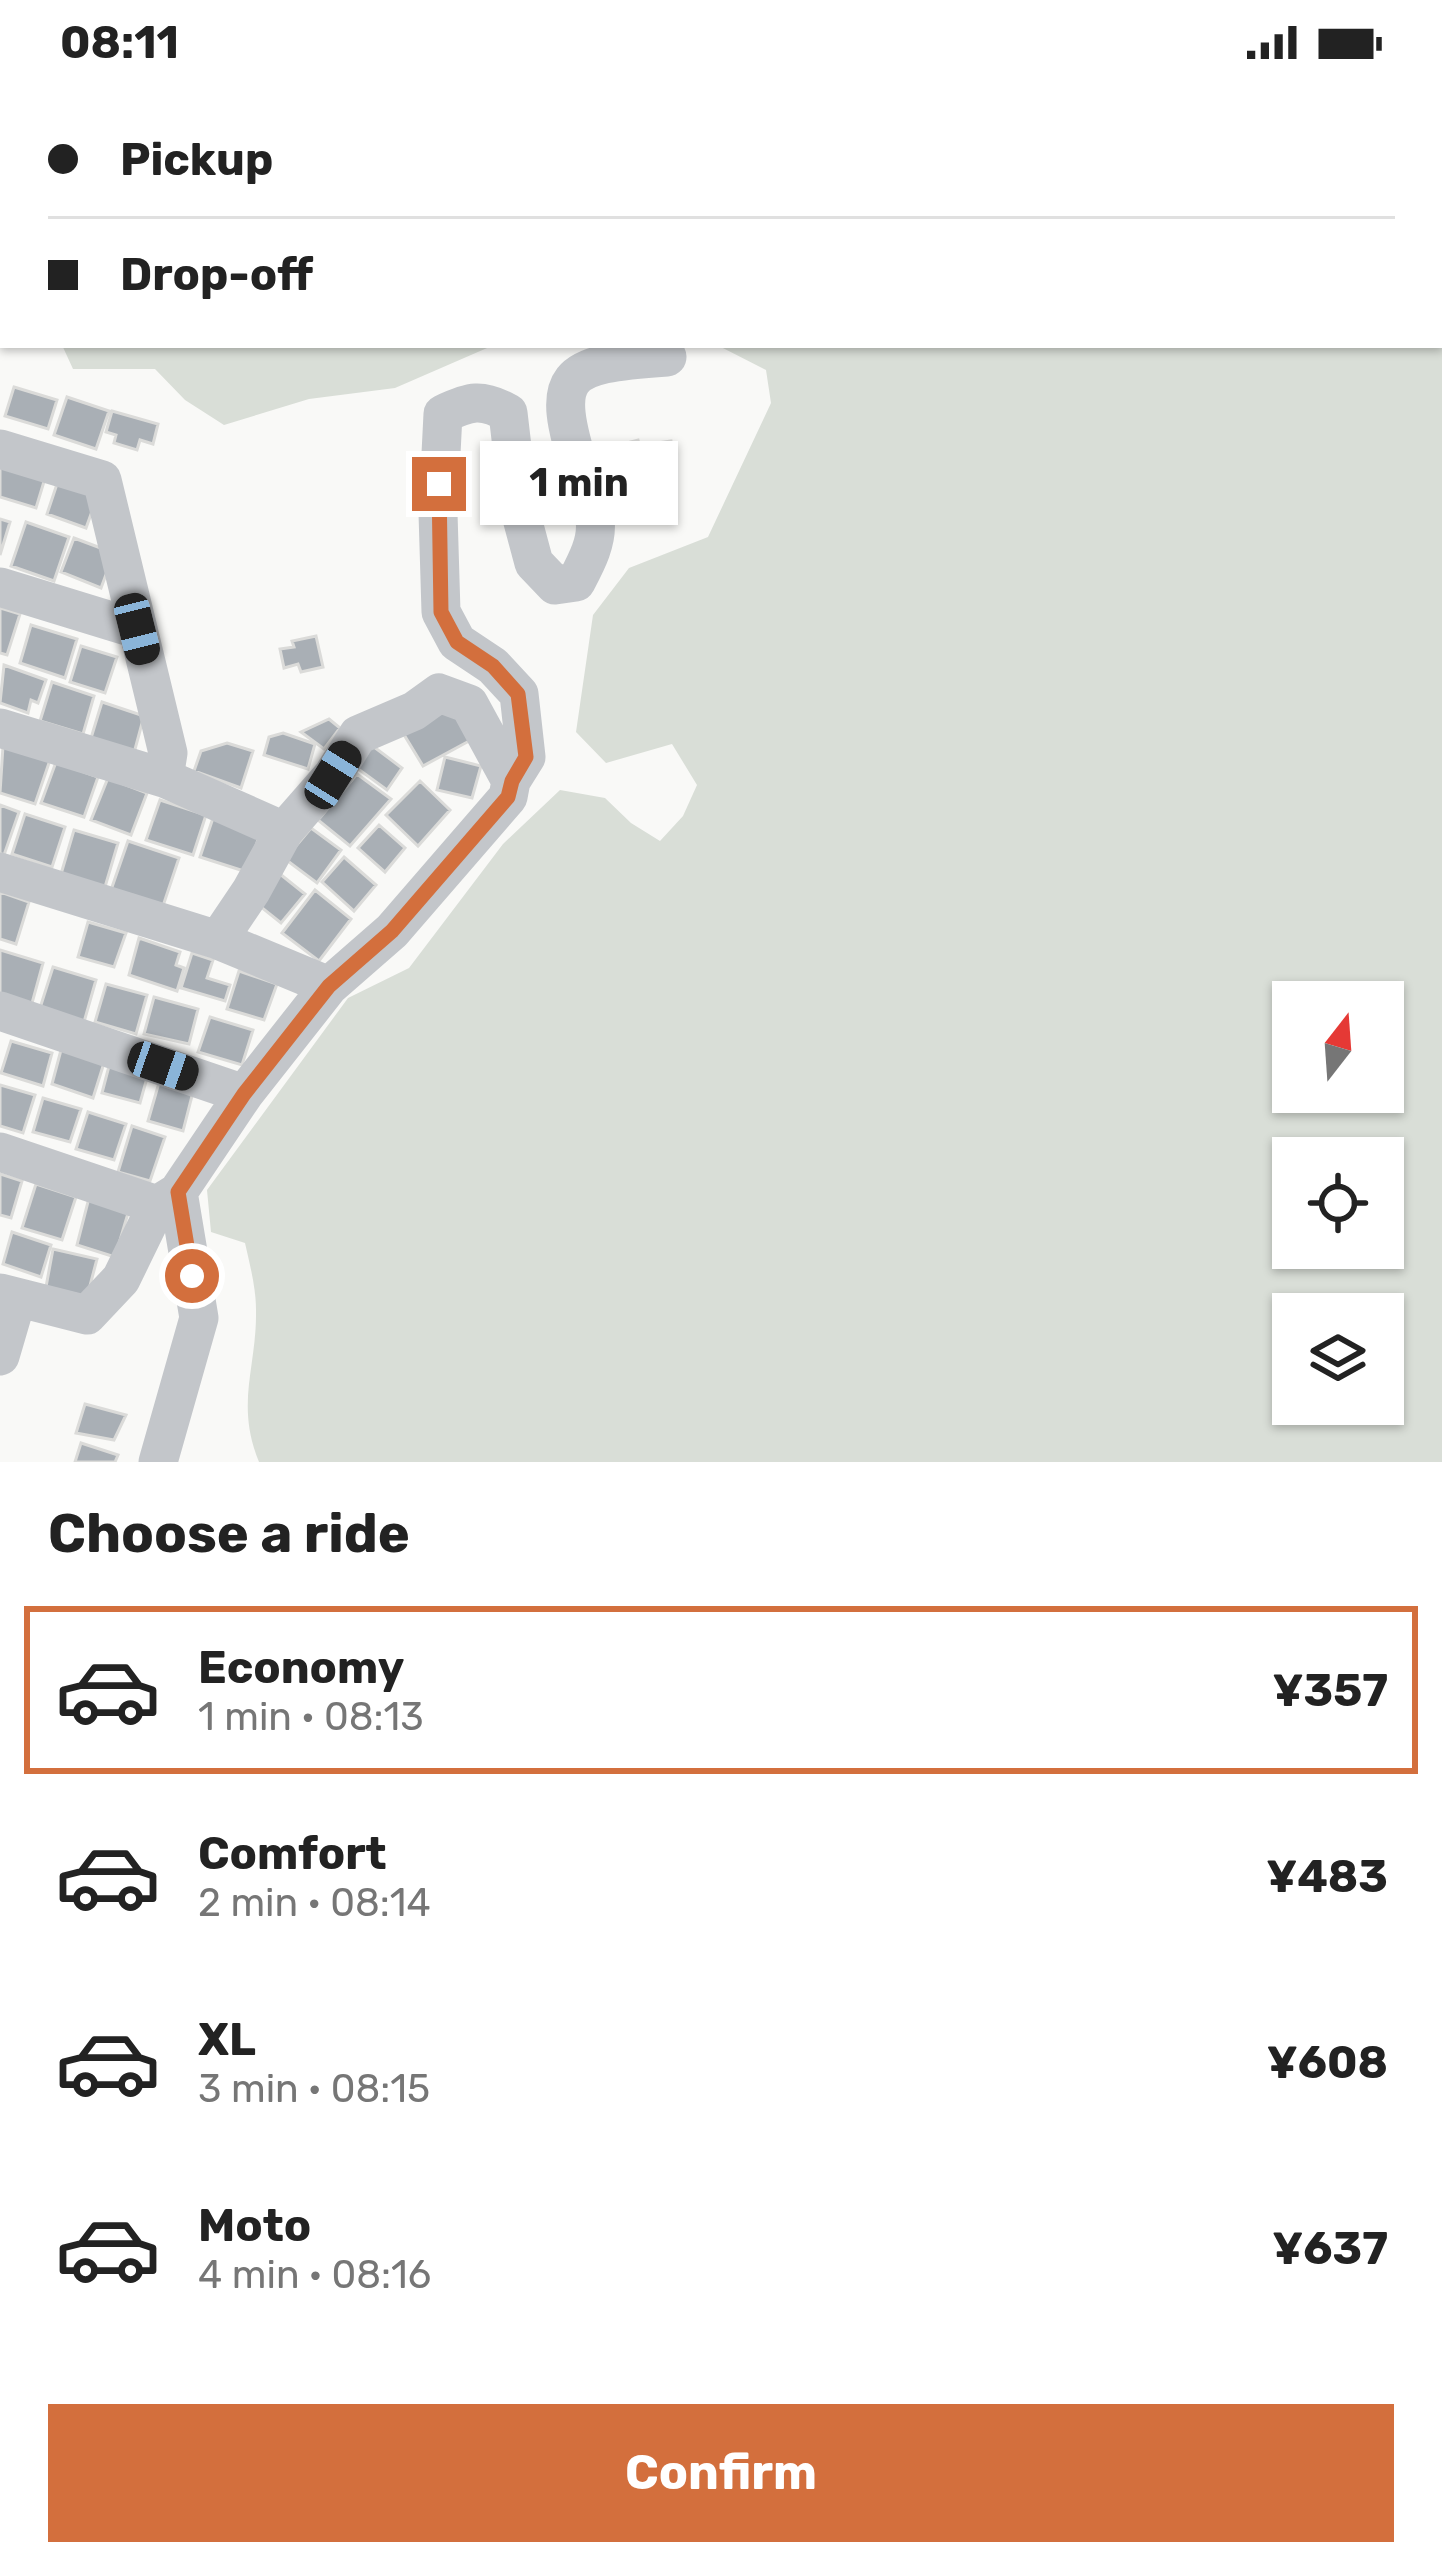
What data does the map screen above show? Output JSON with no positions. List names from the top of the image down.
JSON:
{
  "north": "top",
  "page": {
    "status": "08:11",
    "banner": ["Pickup", "Drop-off"],
    "bubble": "1 min",
    "heading": "Choose a ride",
    "list": [
      {
        "name": "Economy",
        "note": "1 min · 08:13",
        "value": "¥357"
      },
      {
        "name": "Comfort",
        "note": "2 min · 08:14",
        "value": "¥483"
      },
      {
        "name": "XL",
        "note": "3 min · 08:15",
        "value": "¥608"
      },
      {
        "name": "Moto",
        "note": "4 min · 08:16",
        "value": "¥637"
      }
    ],
    "buttons": "Confirm"
  }
}
